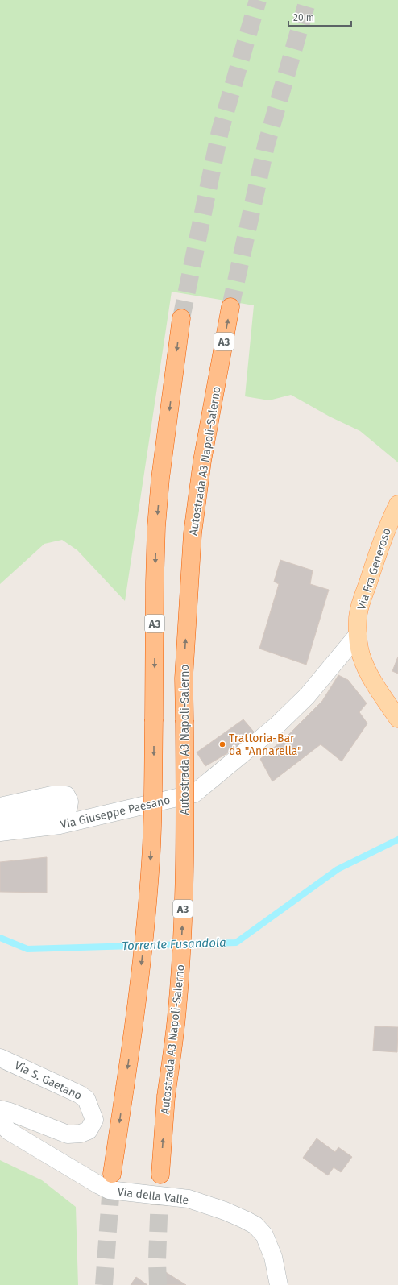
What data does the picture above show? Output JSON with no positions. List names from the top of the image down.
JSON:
{
  "streets": {
    "highway": ["A3", "Autostrada A3 Napoli-Salerno"],
    "main road": ["Via Fra Generoso"],
    "street": ["Via Giuseppe Paesano", "Via S. Gaetano", "Via della Valle"]
  },
  "crossings": [
    ["Via Fra Generoso", "Via Giuseppe Paesano"]
  ],
  "water": ["Torrente Fusandola"],
  "places": ["Trattoria-Bar da \"Annarella\""],
  "scale_bar": "20 m"
}
